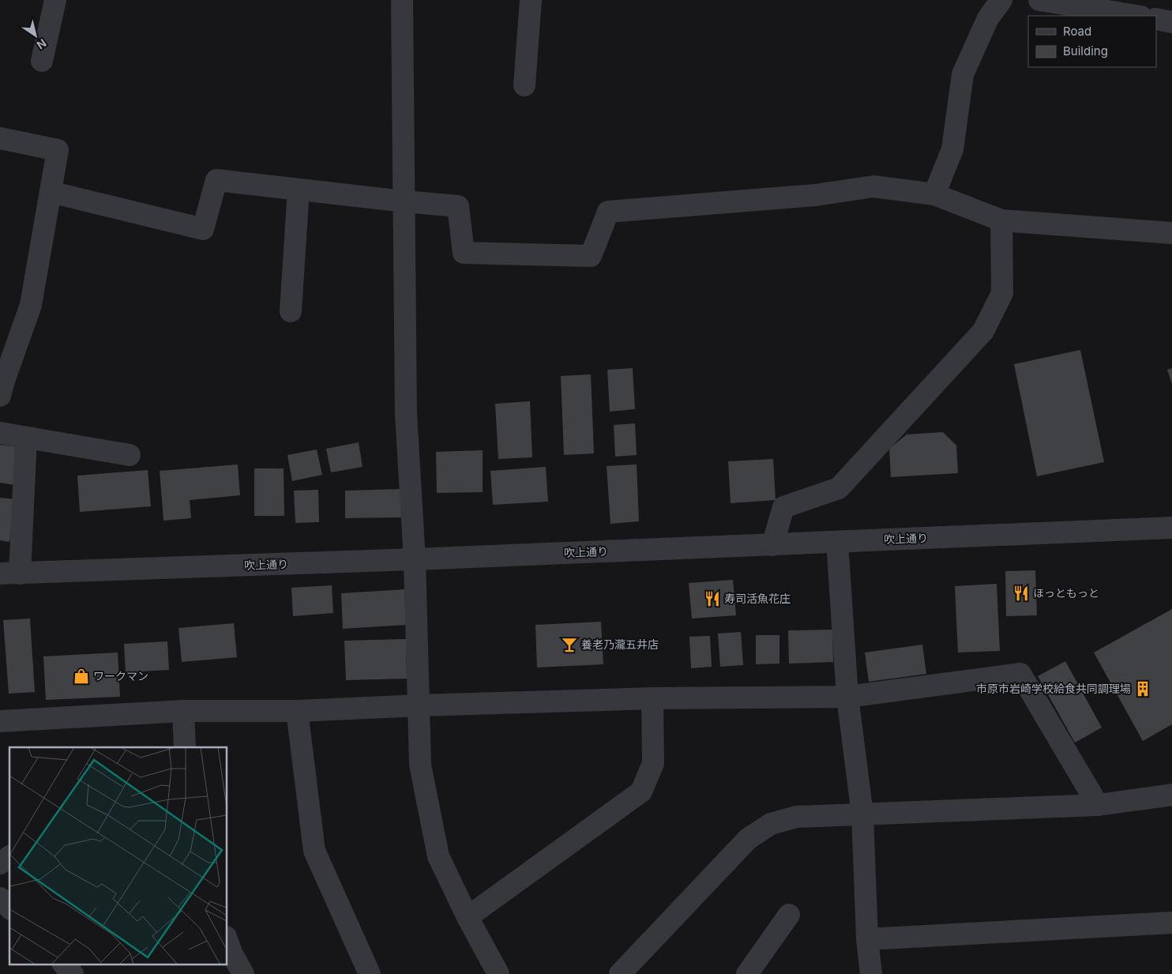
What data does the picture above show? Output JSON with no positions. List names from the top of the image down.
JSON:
{
  "streets": {
    "street": ["吹上通り"]
  },
  "places": {
    "restaurant": ["ほっともっと", "寿司活魚花庄"],
    "bar": ["養老乃瀧五井店"],
    "shop": ["ワークマン"],
    "building": ["市原市岩崎学校給食共同調理場"]
  },
  "legend": ["Road", "Building"],
  "north": "bottom right"
}
